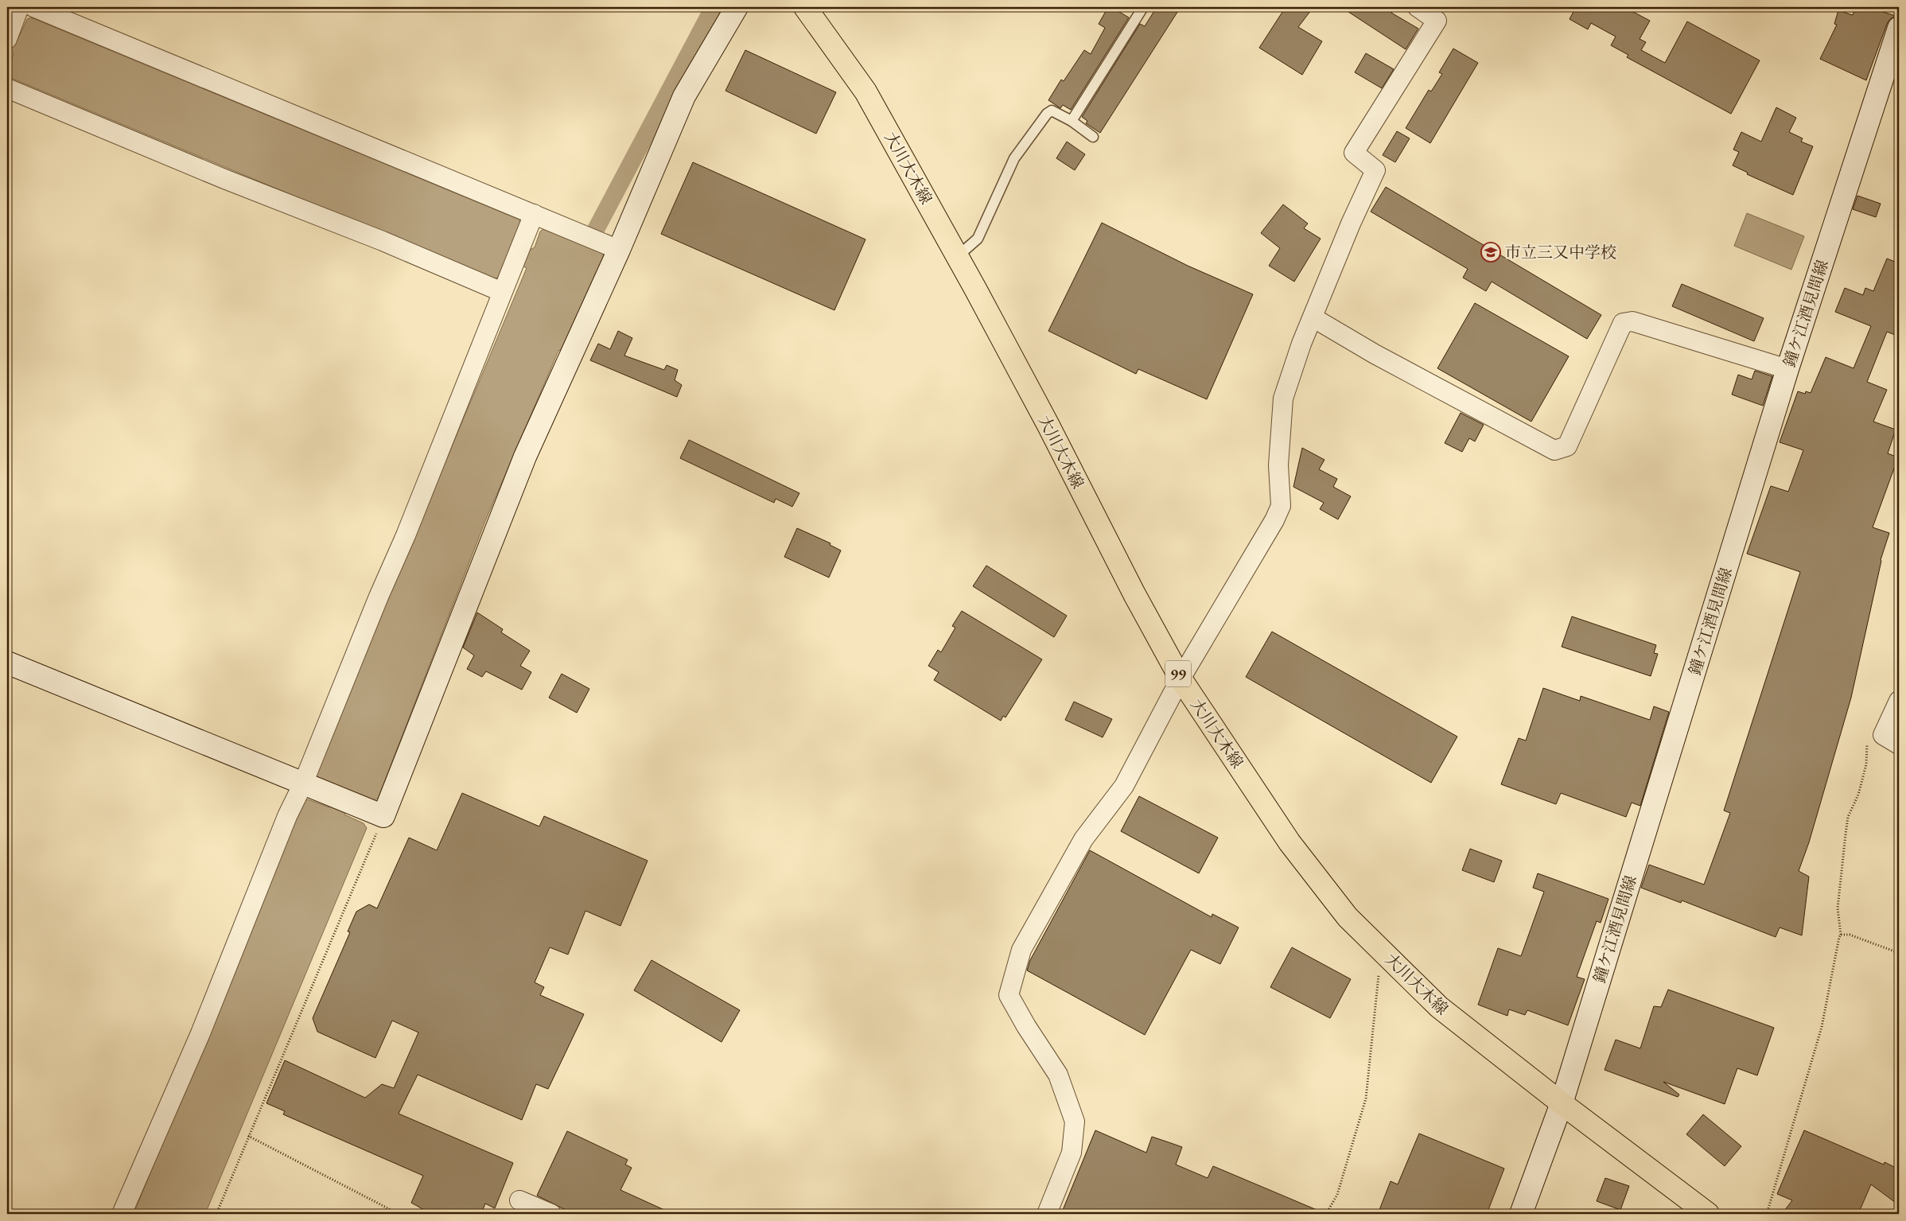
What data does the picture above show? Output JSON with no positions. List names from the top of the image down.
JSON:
{
  "streets": {
    "main road": ["大川大木線", "99"],
    "street": ["鐘ケ江酒見間線"]
  },
  "crossings": [
    ["大川大木線", "鐘ケ江酒見間線"]
  ],
  "places": {
    "school or university": ["市立三又中学校"]
  }
}
